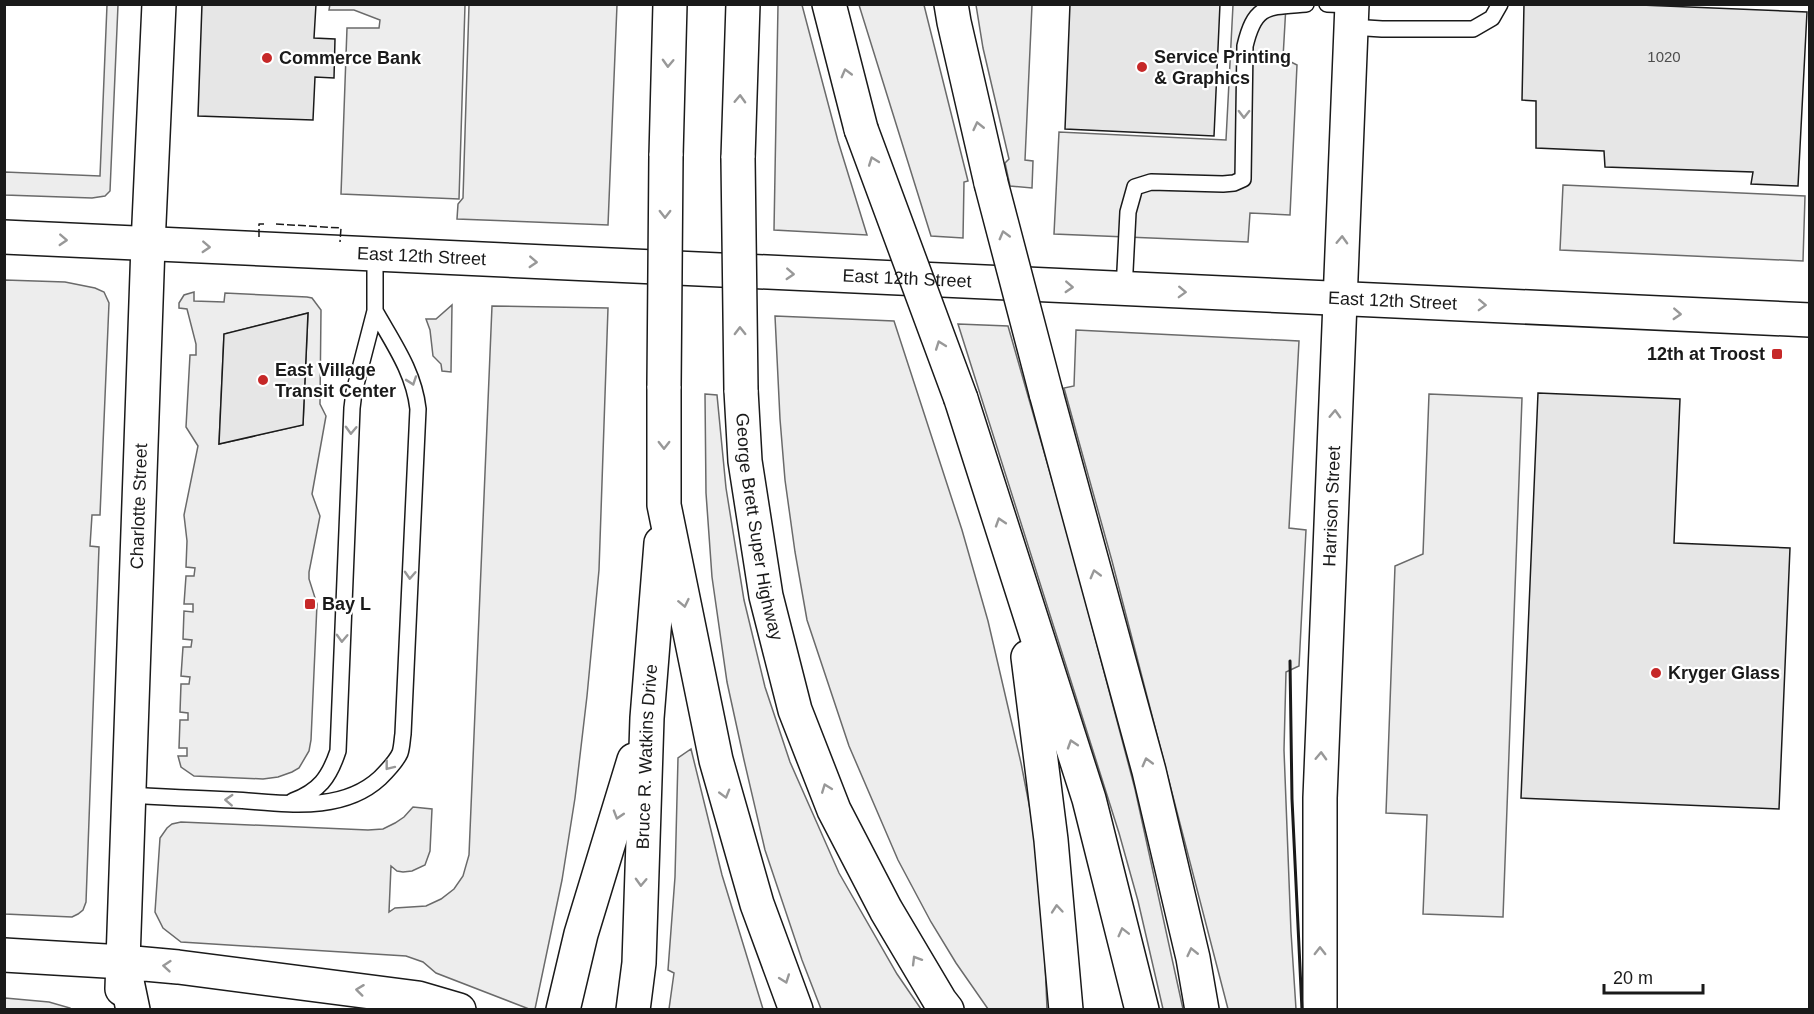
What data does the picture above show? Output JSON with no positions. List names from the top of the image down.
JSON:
{
  "streets": {
    "main road": [
      "East 12th Street",
      "Charlotte Street",
      "Harrison Street",
      "George Brett Super Highway",
      "Bruce R. Watkins Drive"
    ]
  },
  "crossings": [
    ["East 12th Street", "Charlotte Street"],
    ["East 12th Street", "Harrison Street"]
  ],
  "one_way": ["East 12th Street"],
  "places": {
    "other": [
      "Commerce Bank",
      "Service Printing & Graphics",
      "East Village Transit Center",
      "Kryger Glass"
    ],
    "transit": ["12th at Troost", "Bay L"]
  },
  "house_numbers": ["1020"],
  "scale_bar": "20 m"
}
